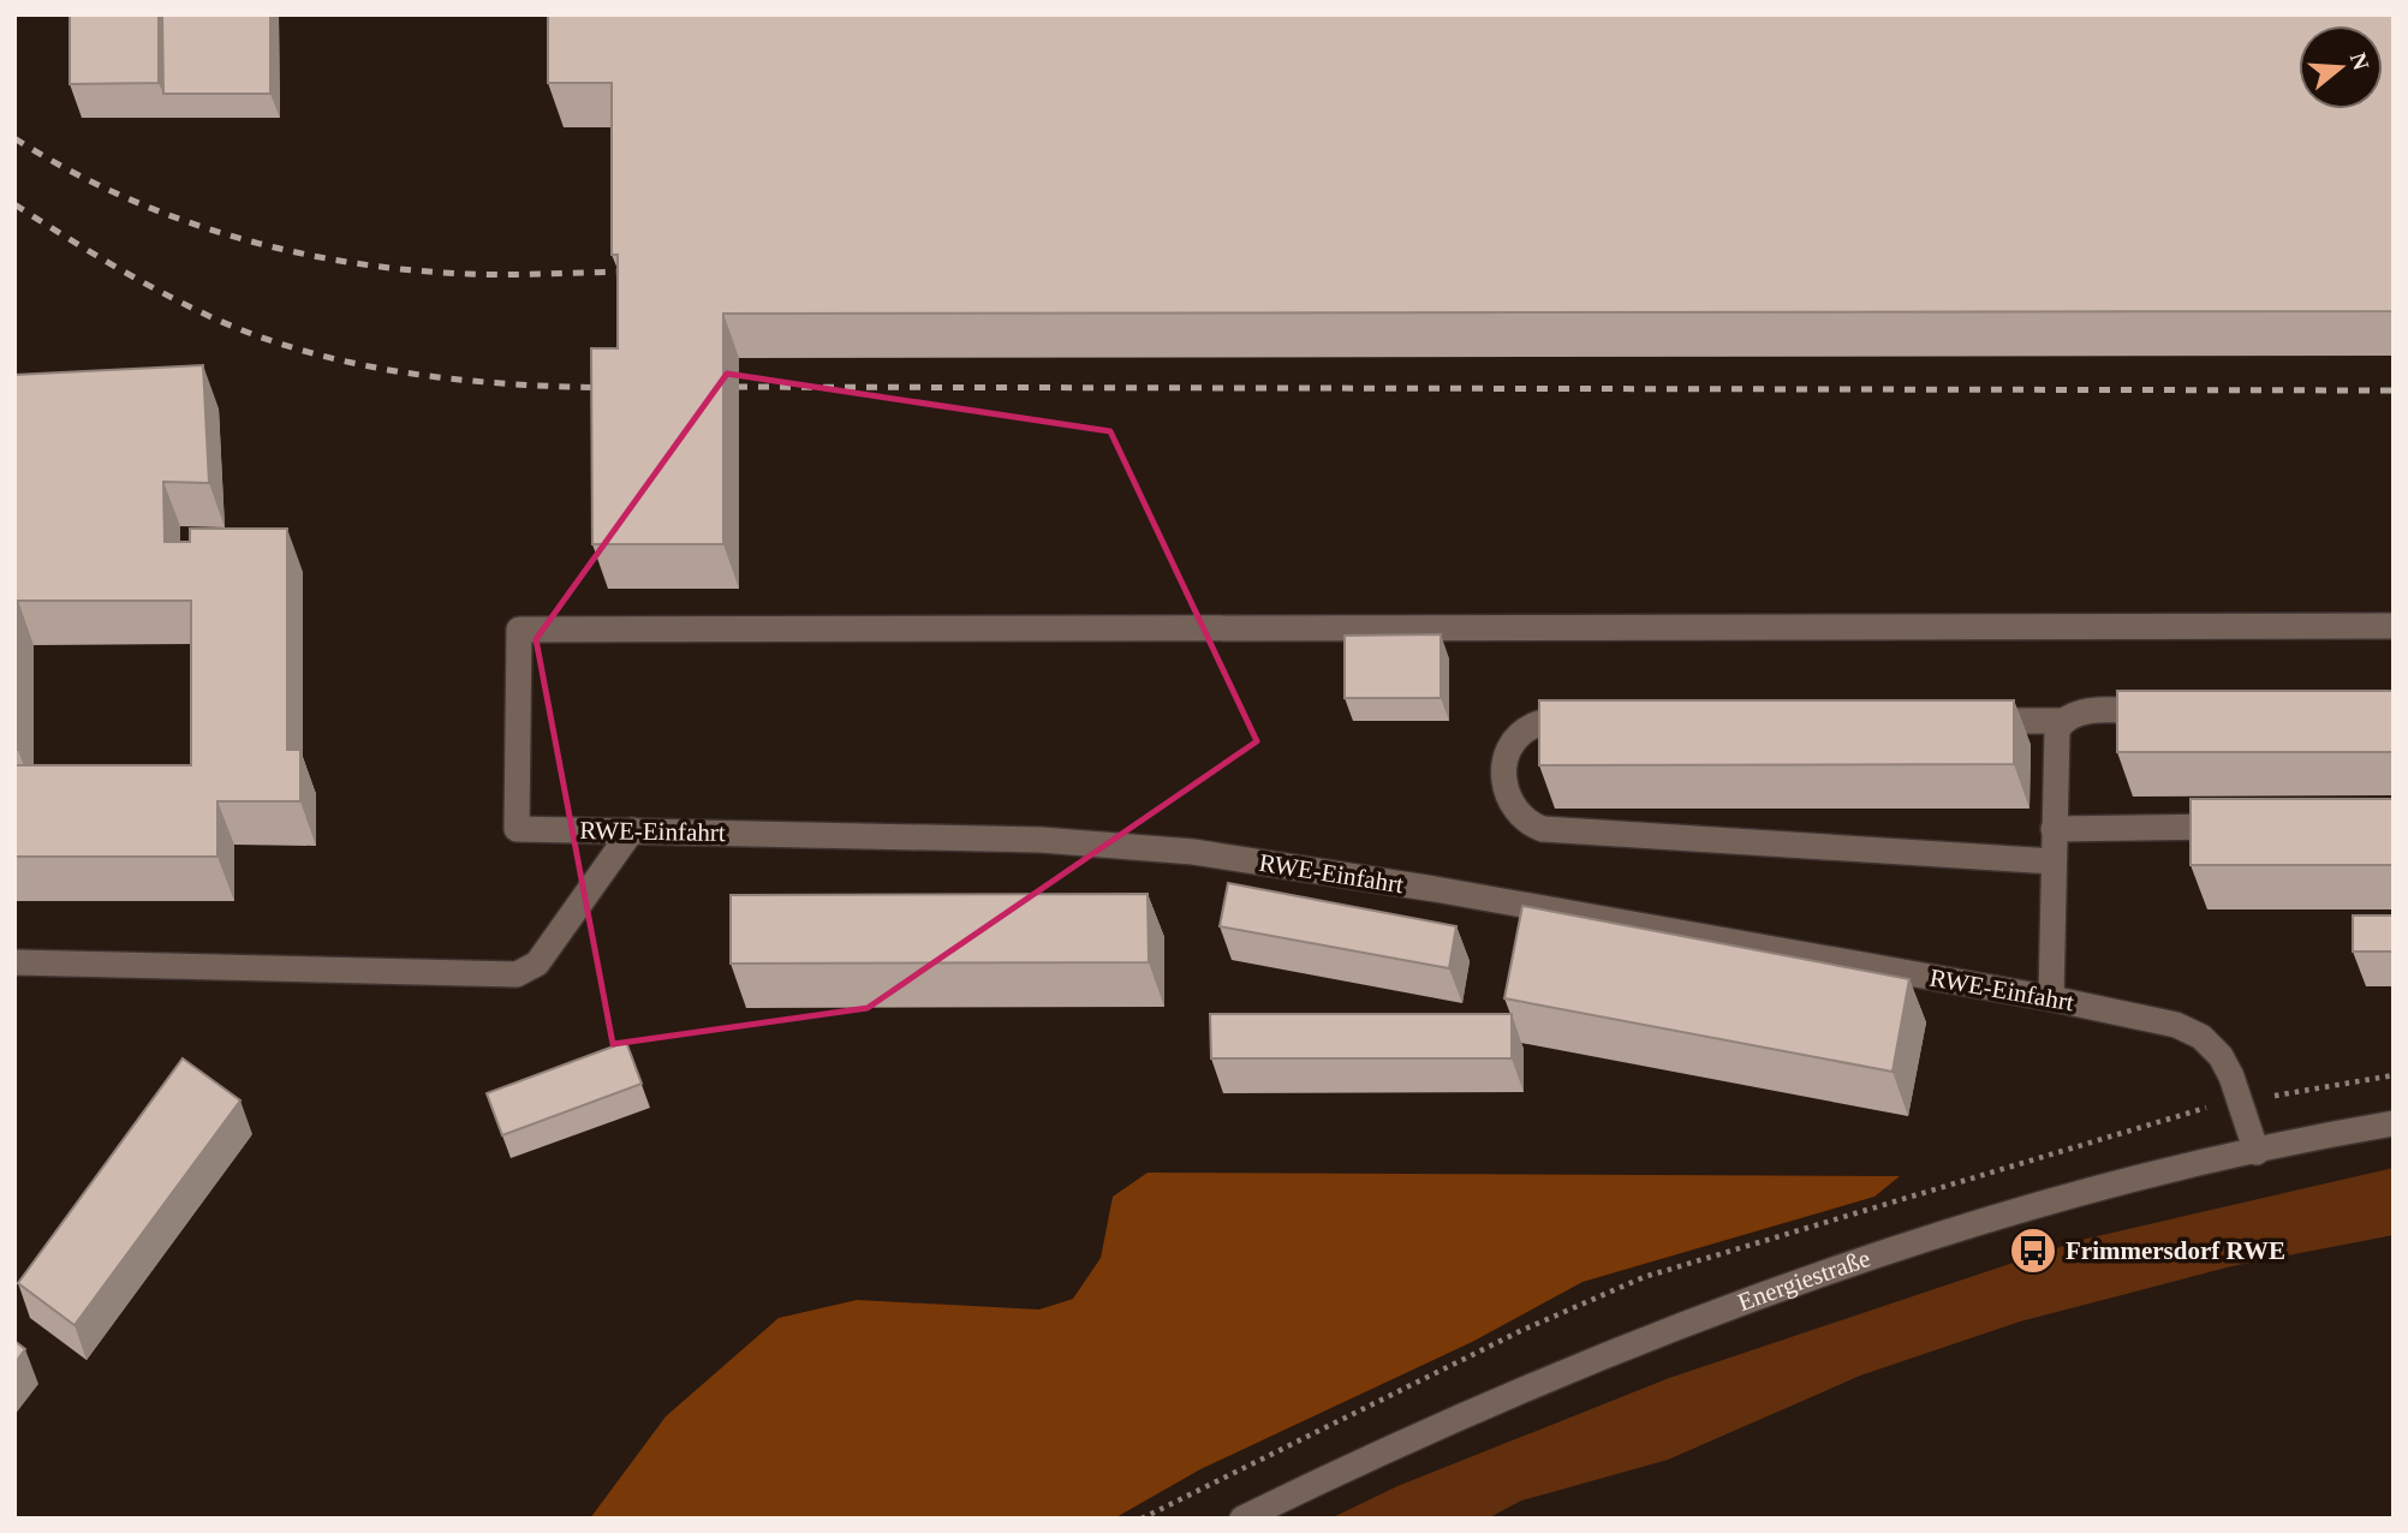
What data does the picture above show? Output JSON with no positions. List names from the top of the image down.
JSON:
{
  "streets": {
    "main road": ["RWE-Einfahrt", "Energiestraße"]
  },
  "crossings": [
    ["RWE-Einfahrt", "Energiestraße"]
  ],
  "places": {
    "bus stop": ["Frimmersdorf RWE"]
  },
  "north": "right"
}
